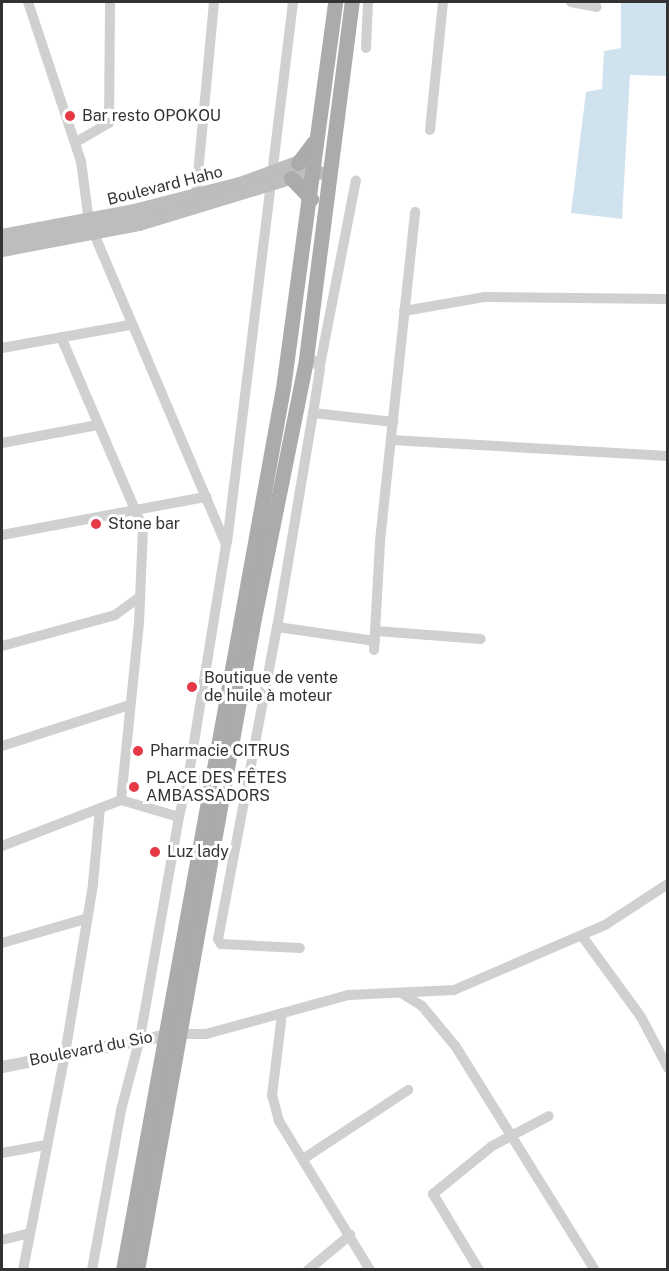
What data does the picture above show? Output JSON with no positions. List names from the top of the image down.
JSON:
{
  "streets": {
    "main road": ["Boulevard Haho"],
    "street": ["Boulevard du Sio"]
  },
  "places": [
    "Bar resto OPOKOU",
    "Stone bar",
    "Boutique de vente de huile à moteur",
    "Pharmacie CITRUS",
    "PLACE DES FÊTES AMBASSADORS",
    "Luz lady"
  ]
}
